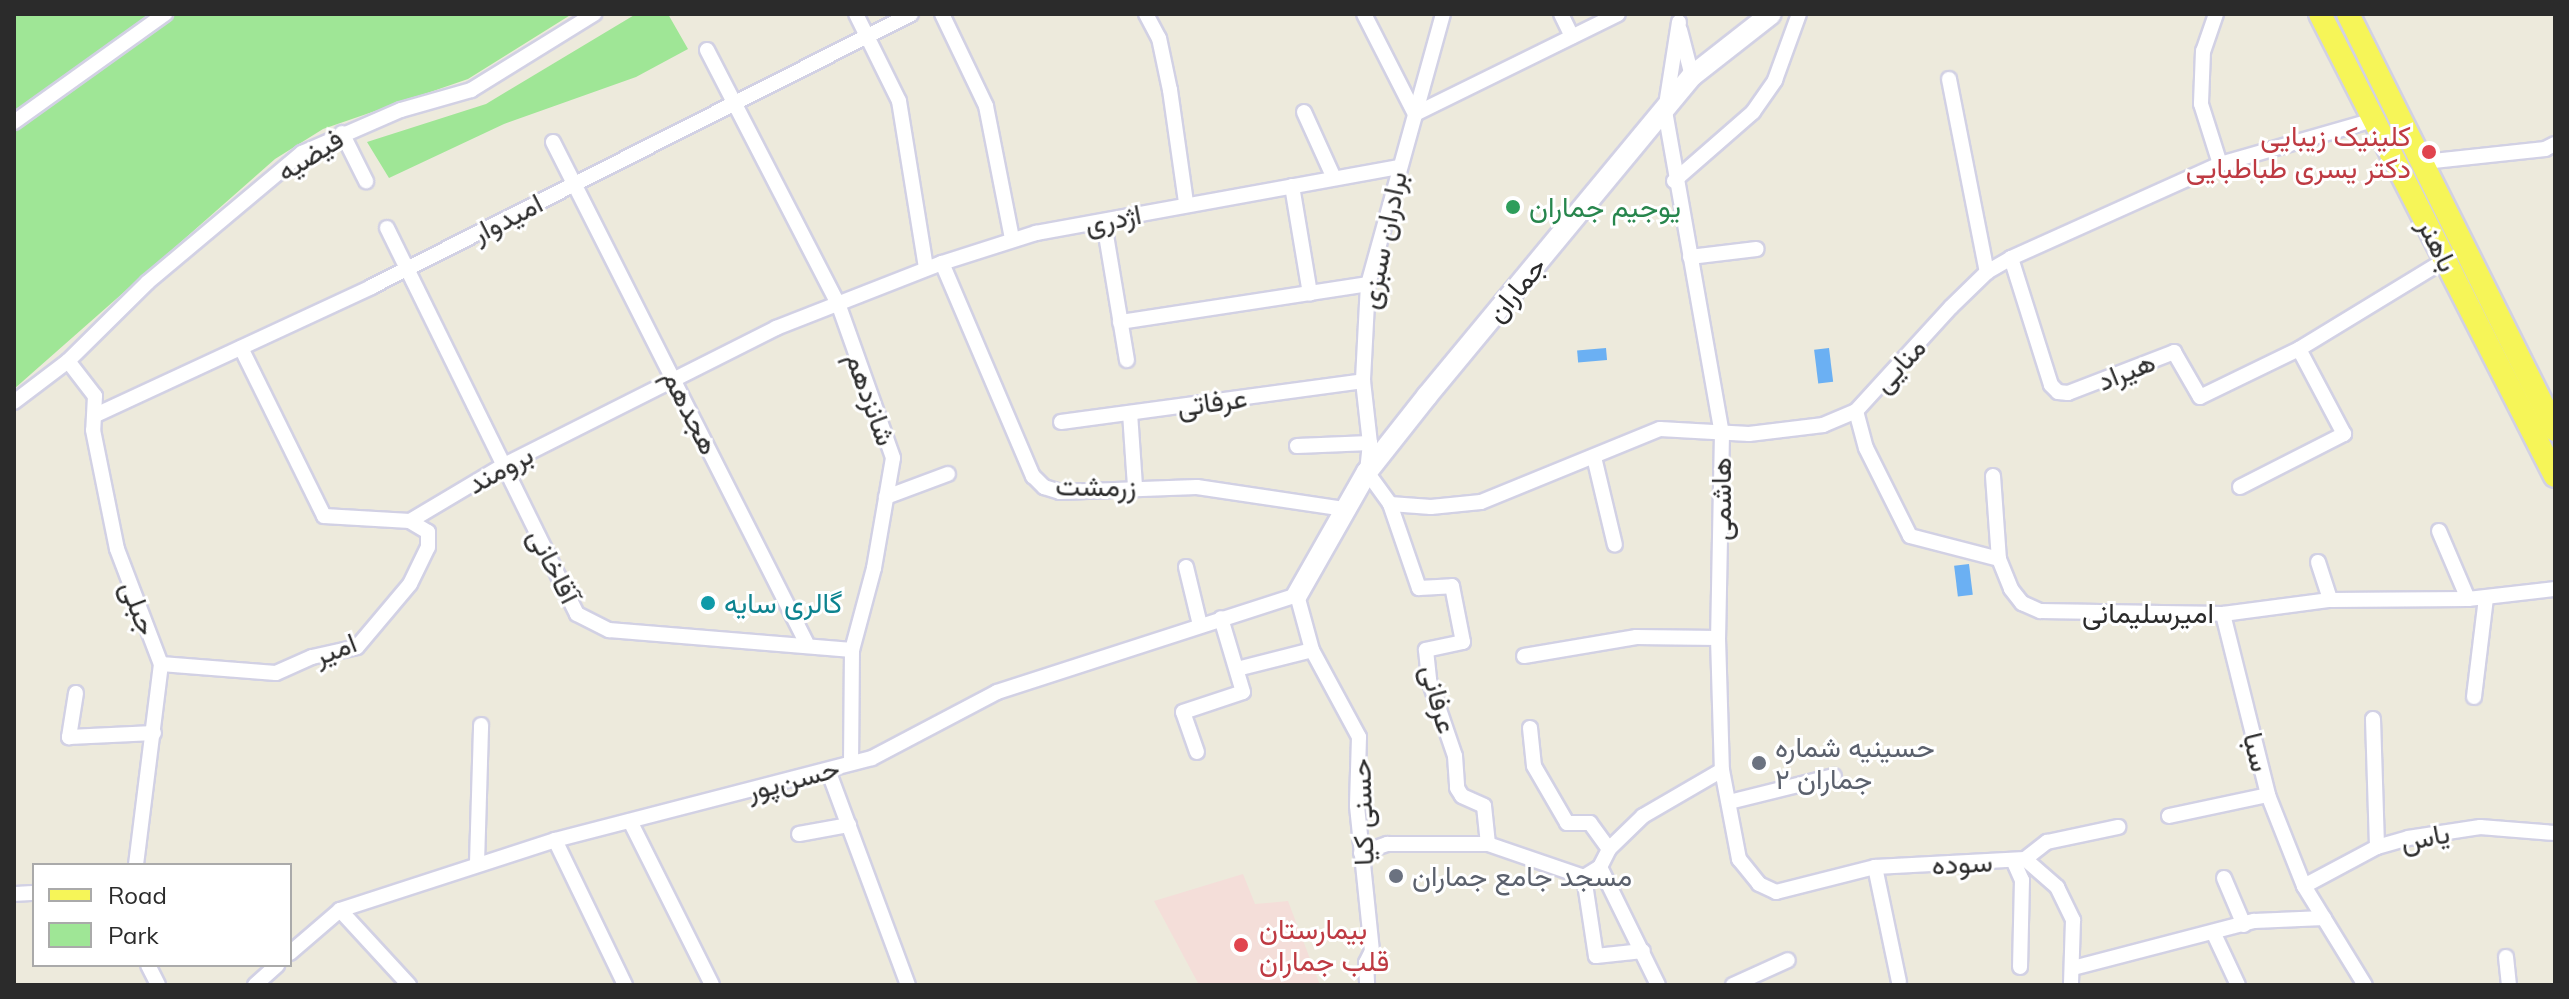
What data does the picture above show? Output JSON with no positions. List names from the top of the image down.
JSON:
{
  "streets": {
    "main road": ["باهنر", "جماران"],
    "street": [
      "فیضیه",
      "امیدوار",
      "اژدری",
      "برادران سبزی",
      "منایی",
      "هیراد",
      "شانزدهم",
      "عرفاتی",
      "هجدهم",
      "برومند",
      "زرمشت",
      "هاشمی",
      "آقاخانی",
      "جبلی",
      "امیرسلیمانی",
      "امیر",
      "عرفانی",
      "سبا",
      "حسن‌پور",
      "حسنی کیا",
      "یاس",
      "سوده"
    ]
  },
  "crossings": [
    ["فیضیه", "جبلی"],
    ["امیدوار", "شانزدهم"],
    ["امیدوار", "هجدهم"],
    ["امیدوار", "آقاخانی"],
    ["امیدوار", "جبلی"],
    ["اژدری", "برادران سبزی"],
    ["اژدری", "شانزدهم"],
    ["اژدری", "برومند"],
    ["اژدری", "زرمشت"],
    ["برادران سبزی", "جماران"],
    ["برادران سبزی", "عرفاتی"],
    ["برادران سبزی", "عرفانی"],
    ["باهنر", "منایی"],
    ["باهنر", "هیراد"],
    ["جماران", "زرمشت"],
    ["جماران", "هاشمی"],
    ["جماران", "عرفانی"],
    ["جماران", "حسن‌پور"],
    ["جماران", "حسنی کیا"],
    ["منایی", "هیراد"],
    ["منایی", "هاشمی"],
    ["منایی", "عرفانی"],
    ["شانزدهم", "برومند"],
    ["شانزدهم", "آقاخانی"],
    ["شانزدهم", "حسن‌پور"],
    ["هجدهم", "برومند"],
    ["هجدهم", "آقاخانی"],
    ["برومند", "آقاخانی"],
    ["برومند", "امیر"],
    ["هاشمی", "سوده"],
    ["جبلی", "امیر"],
    ["امیرسلیمانی", "سبا"],
    ["سبا", "یاس"],
    ["حسن‌پور", "حسنی کیا"]
  ],
  "places": [
    "کلینیک زیبایی دکتر یسری طباطبایی",
    "یوجیم جماران",
    "گالری سایه",
    "حسینیه شماره ۲ جماران",
    "مسجد جامع جماران",
    "بیمارستان قلب جماران"
  ],
  "legend": ["Road", "Park"]
}
